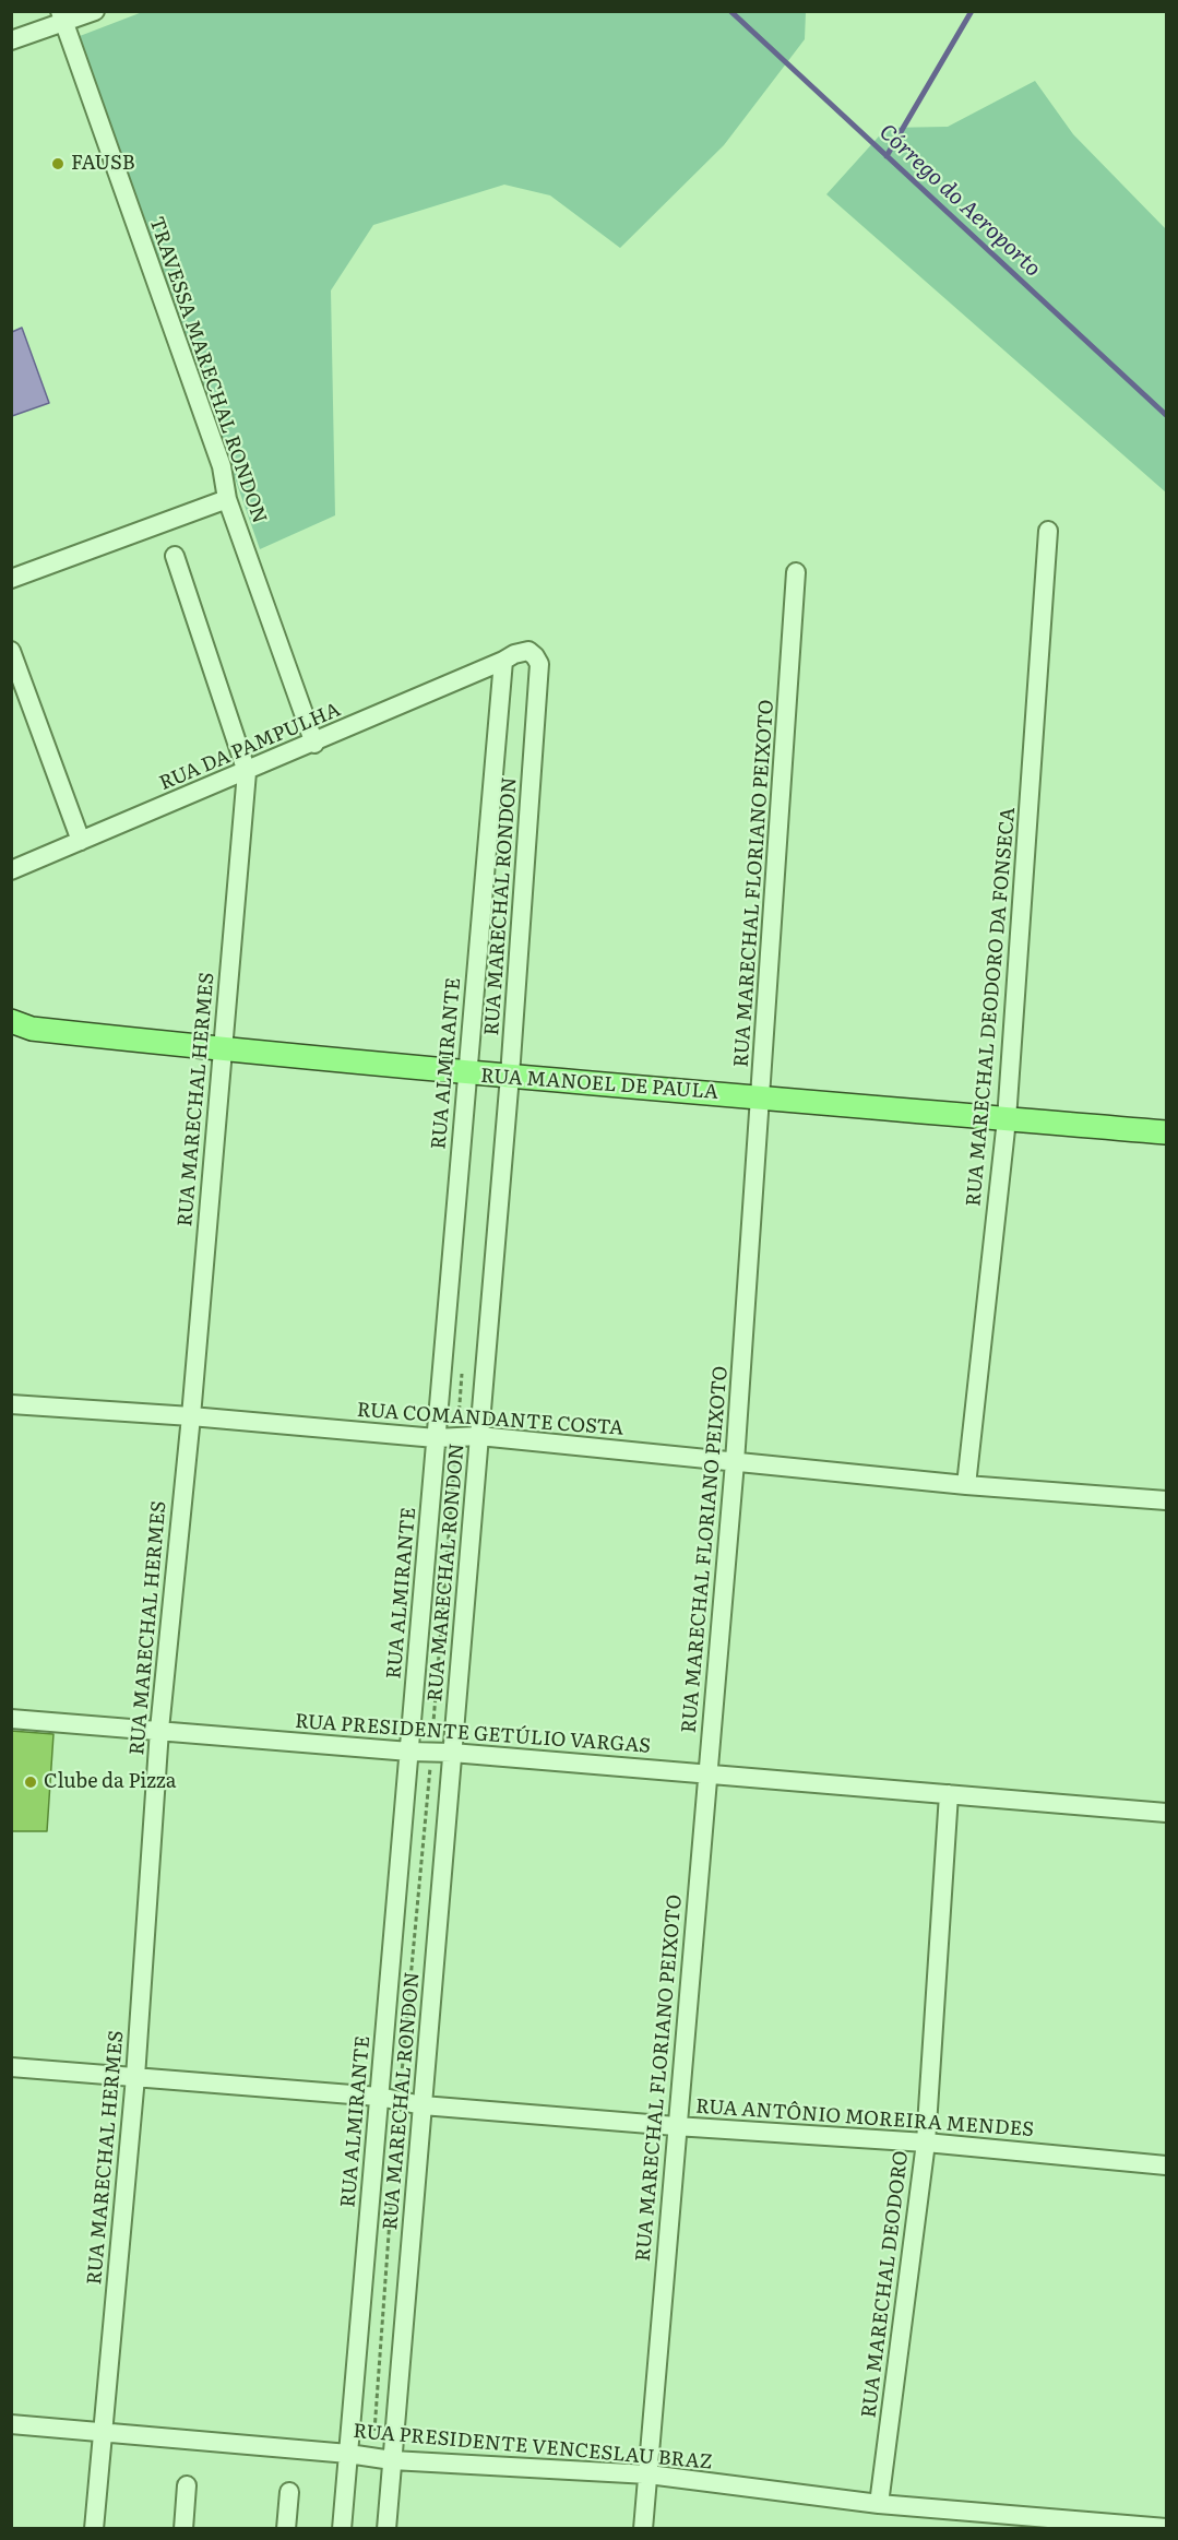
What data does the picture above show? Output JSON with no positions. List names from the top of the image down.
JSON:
{
  "streets": {
    "main road": ["RUA MANOEL DE PAULA"],
    "street": [
      "TRAVESSA MARECHAL RONDON",
      "RUA DA PAMPULHA",
      "RUA MARECHAL FLORIANO PEIXOTO",
      "RUA MARECHAL RONDON",
      "RUA MARECHAL DEODORO DA FONSECA",
      "RUA ALMIRANTE",
      "RUA MARECHAL HERMES",
      "RUA COMANDANTE COSTA",
      "RUA PRESIDENTE GETÚLIO VARGAS",
      "RUA ANTÔNIO MOREIRA MENDES",
      "RUA MARECHAL DEODORO",
      "RUA PRESIDENTE VENCESLAU BRAZ"
    ]
  },
  "crossings": [
    ["TRAVESSA MARECHAL RONDON", "RUA DA PAMPULHA"],
    ["RUA DA PAMPULHA", "RUA MARECHAL RONDON"],
    ["RUA DA PAMPULHA", "RUA ALMIRANTE"],
    ["RUA DA PAMPULHA", "RUA MARECHAL HERMES"],
    ["RUA MARECHAL FLORIANO PEIXOTO", "RUA MANOEL DE PAULA"],
    ["RUA MARECHAL FLORIANO PEIXOTO", "RUA COMANDANTE COSTA"],
    ["RUA MARECHAL FLORIANO PEIXOTO", "RUA PRESIDENTE GETÚLIO VARGAS"],
    ["RUA MARECHAL FLORIANO PEIXOTO", "RUA ANTÔNIO MOREIRA MENDES"],
    ["RUA MARECHAL FLORIANO PEIXOTO", "RUA PRESIDENTE VENCESLAU BRAZ"],
    ["RUA MARECHAL RONDON", "RUA ALMIRANTE"],
    ["RUA MARECHAL RONDON", "RUA MANOEL DE PAULA"],
    ["RUA MARECHAL RONDON", "RUA COMANDANTE COSTA"],
    ["RUA MARECHAL RONDON", "RUA PRESIDENTE GETÚLIO VARGAS"],
    ["RUA MARECHAL RONDON", "RUA ANTÔNIO MOREIRA MENDES"],
    ["RUA MARECHAL RONDON", "RUA PRESIDENTE VENCESLAU BRAZ"],
    ["RUA MARECHAL DEODORO DA FONSECA", "RUA MANOEL DE PAULA"],
    ["RUA MARECHAL DEODORO DA FONSECA", "RUA COMANDANTE COSTA"],
    ["RUA ALMIRANTE", "RUA MANOEL DE PAULA"],
    ["RUA ALMIRANTE", "RUA COMANDANTE COSTA"],
    ["RUA ALMIRANTE", "RUA PRESIDENTE GETÚLIO VARGAS"],
    ["RUA ALMIRANTE", "RUA ANTÔNIO MOREIRA MENDES"],
    ["RUA ALMIRANTE", "RUA PRESIDENTE VENCESLAU BRAZ"],
    ["RUA MANOEL DE PAULA", "RUA MARECHAL HERMES"],
    ["RUA MARECHAL HERMES", "RUA COMANDANTE COSTA"],
    ["RUA MARECHAL HERMES", "RUA PRESIDENTE GETÚLIO VARGAS"],
    ["RUA MARECHAL HERMES", "RUA ANTÔNIO MOREIRA MENDES"],
    ["RUA MARECHAL HERMES", "RUA PRESIDENTE VENCESLAU BRAZ"],
    ["RUA PRESIDENTE GETÚLIO VARGAS", "RUA MARECHAL DEODORO"],
    ["RUA ANTÔNIO MOREIRA MENDES", "RUA MARECHAL DEODORO"],
    ["RUA MARECHAL DEODORO", "RUA PRESIDENTE VENCESLAU BRAZ"]
  ],
  "water": ["Córrego do Aeroporto"],
  "places": ["FAUSB", "Clube da Pizza"]
}
